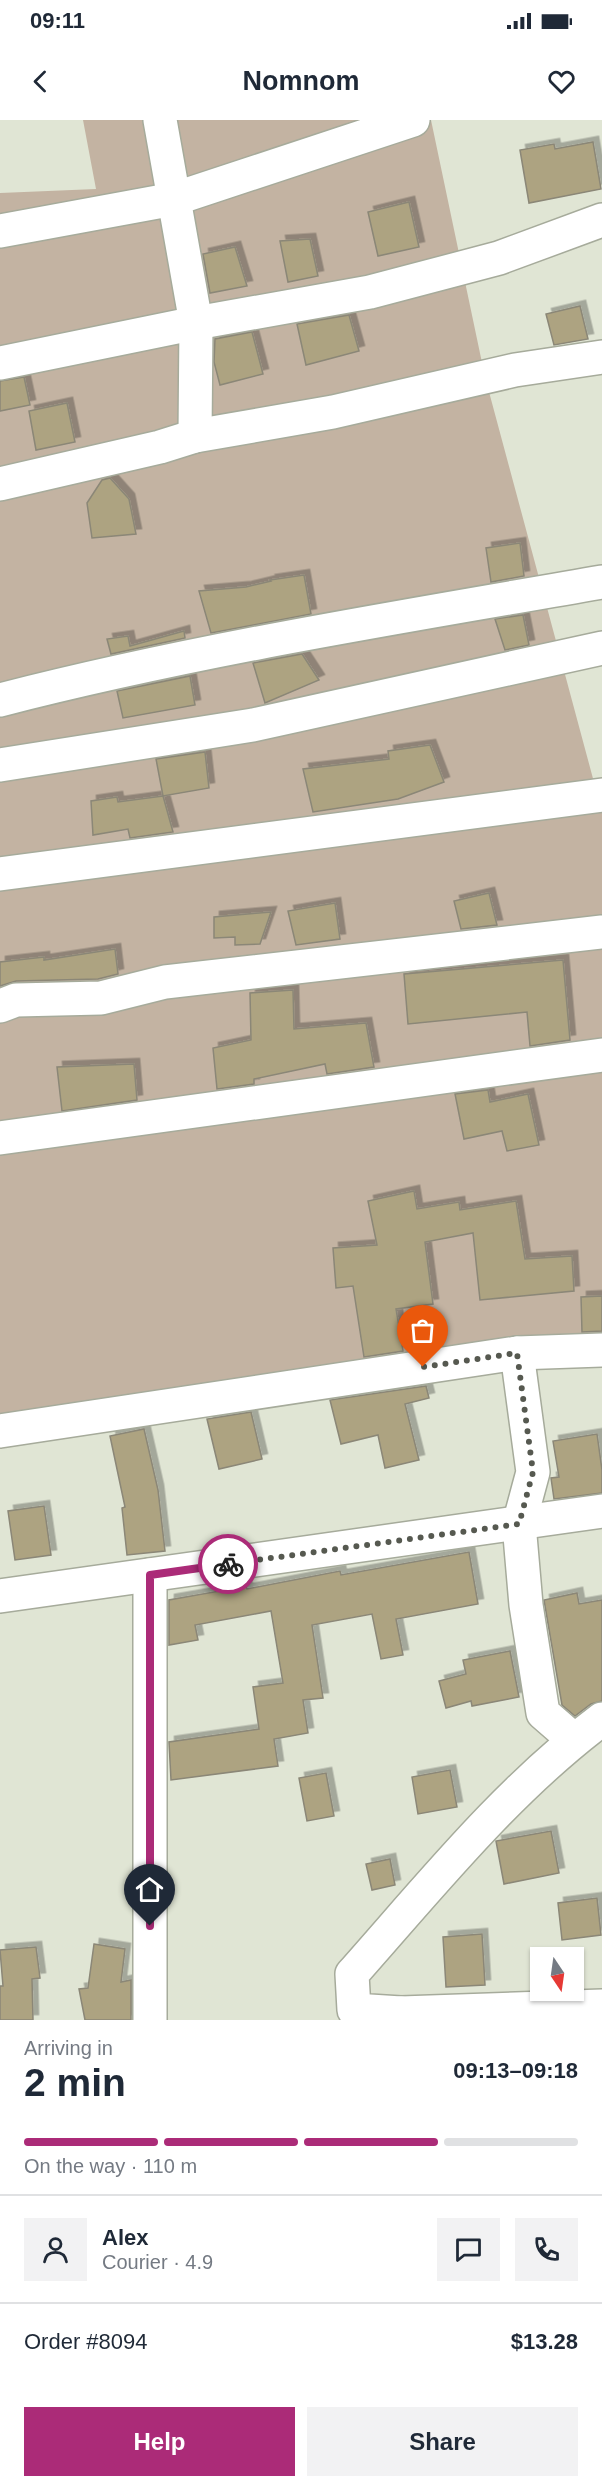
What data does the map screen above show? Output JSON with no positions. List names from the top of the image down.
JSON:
{
  "north": "bottom",
  "page": {
    "status": "09:11",
    "header": "Nomnom",
    "heading": ["2 min", "Arriving in", "09:13–09:18"],
    "panel": [
      "Alex",
      "Courier · 4.9",
      "Order #8094",
      "$13.28"
    ],
    "bar": "On the way · 110 m",
    "buttons": ["Help", "Share"]
  }
}
